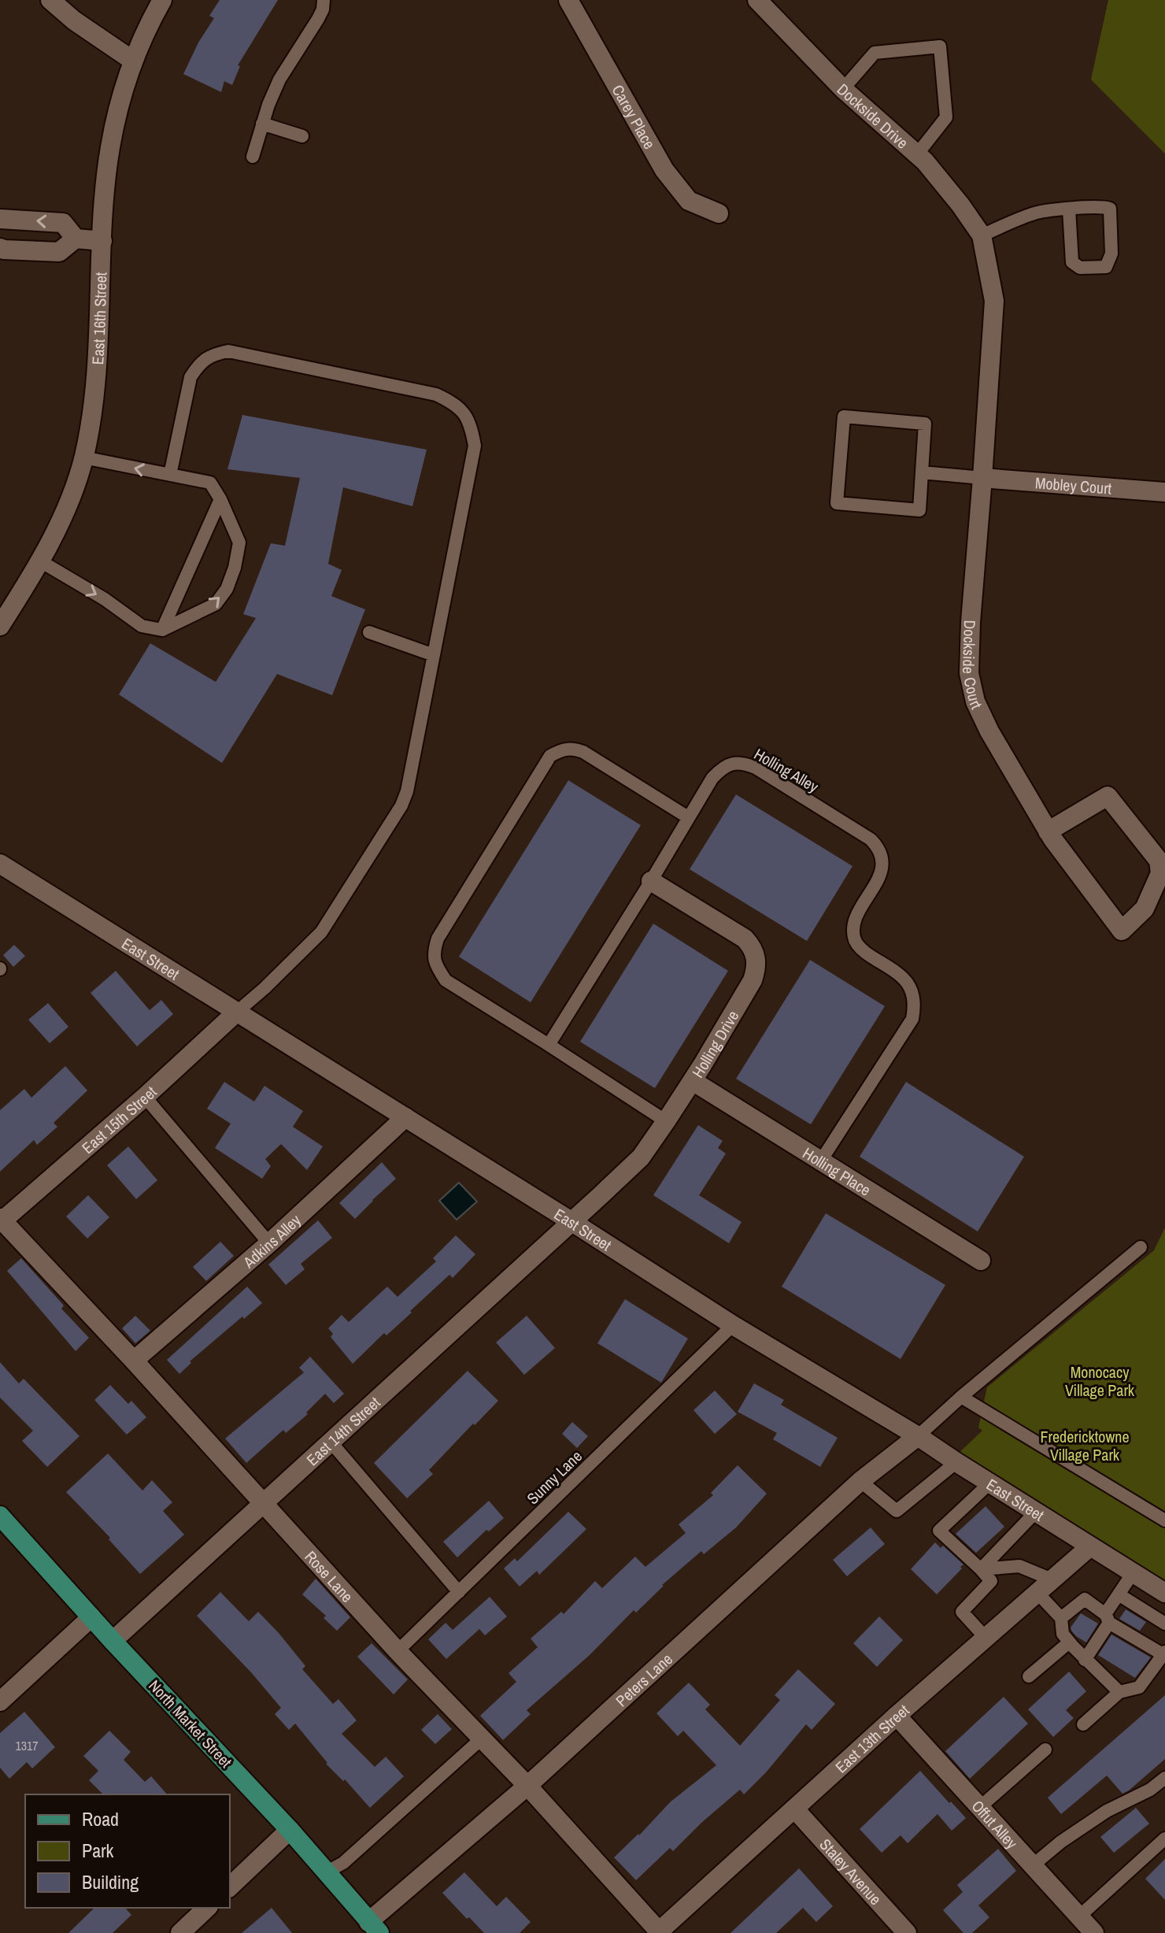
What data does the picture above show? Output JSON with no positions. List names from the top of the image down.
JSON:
{
  "streets": {
    "main road": ["North Market Street"],
    "street": [
      "Dockside Drive",
      "Carey Place",
      "East 16th Street",
      "Mobley Court",
      "Dockside Court",
      "East Street",
      "Holling Drive",
      "East 15th Street",
      "Holling Place",
      "Adkins Alley",
      "East 14th Street",
      "Rose Lane",
      "Peters Lane",
      "East 13th Street",
      "Offut Alley",
      "Staley Avenue"
    ],
    "lane": ["Holling Alley", "Sunny Lane"]
  },
  "crossings": [
    ["Dockside Drive", "Mobley Court"],
    ["Dockside Drive", "Dockside Court"],
    ["Mobley Court", "Dockside Court"],
    ["Holling Alley", "Holling Drive"],
    ["Holling Alley", "Holling Place"],
    ["East Street", "Holling Drive"],
    ["East Street", "East 15th Street"],
    ["East Street", "Adkins Alley"],
    ["East Street", "East 14th Street"],
    ["East Street", "Sunny Lane"],
    ["East Street", "Peters Lane"],
    ["East Street", "East 13th Street"],
    ["Holling Drive", "Holling Place"],
    ["Holling Drive", "East 14th Street"],
    ["East 15th Street", "Rose Lane"],
    ["Adkins Alley", "Rose Lane"],
    ["East 14th Street", "Rose Lane"],
    ["East 14th Street", "North Market Street"],
    ["Sunny Lane", "Rose Lane"],
    ["Rose Lane", "Peters Lane"],
    ["Rose Lane", "East 13th Street"],
    ["Peters Lane", "North Market Street"],
    ["East 13th Street", "Offut Alley"],
    ["East 13th Street", "Staley Avenue"]
  ],
  "parks": ["Monocacy Village Park", "Fredericktowne Village Park"],
  "house_numbers": ["1317"],
  "legend": ["Road", "Park", "Building"]
}
